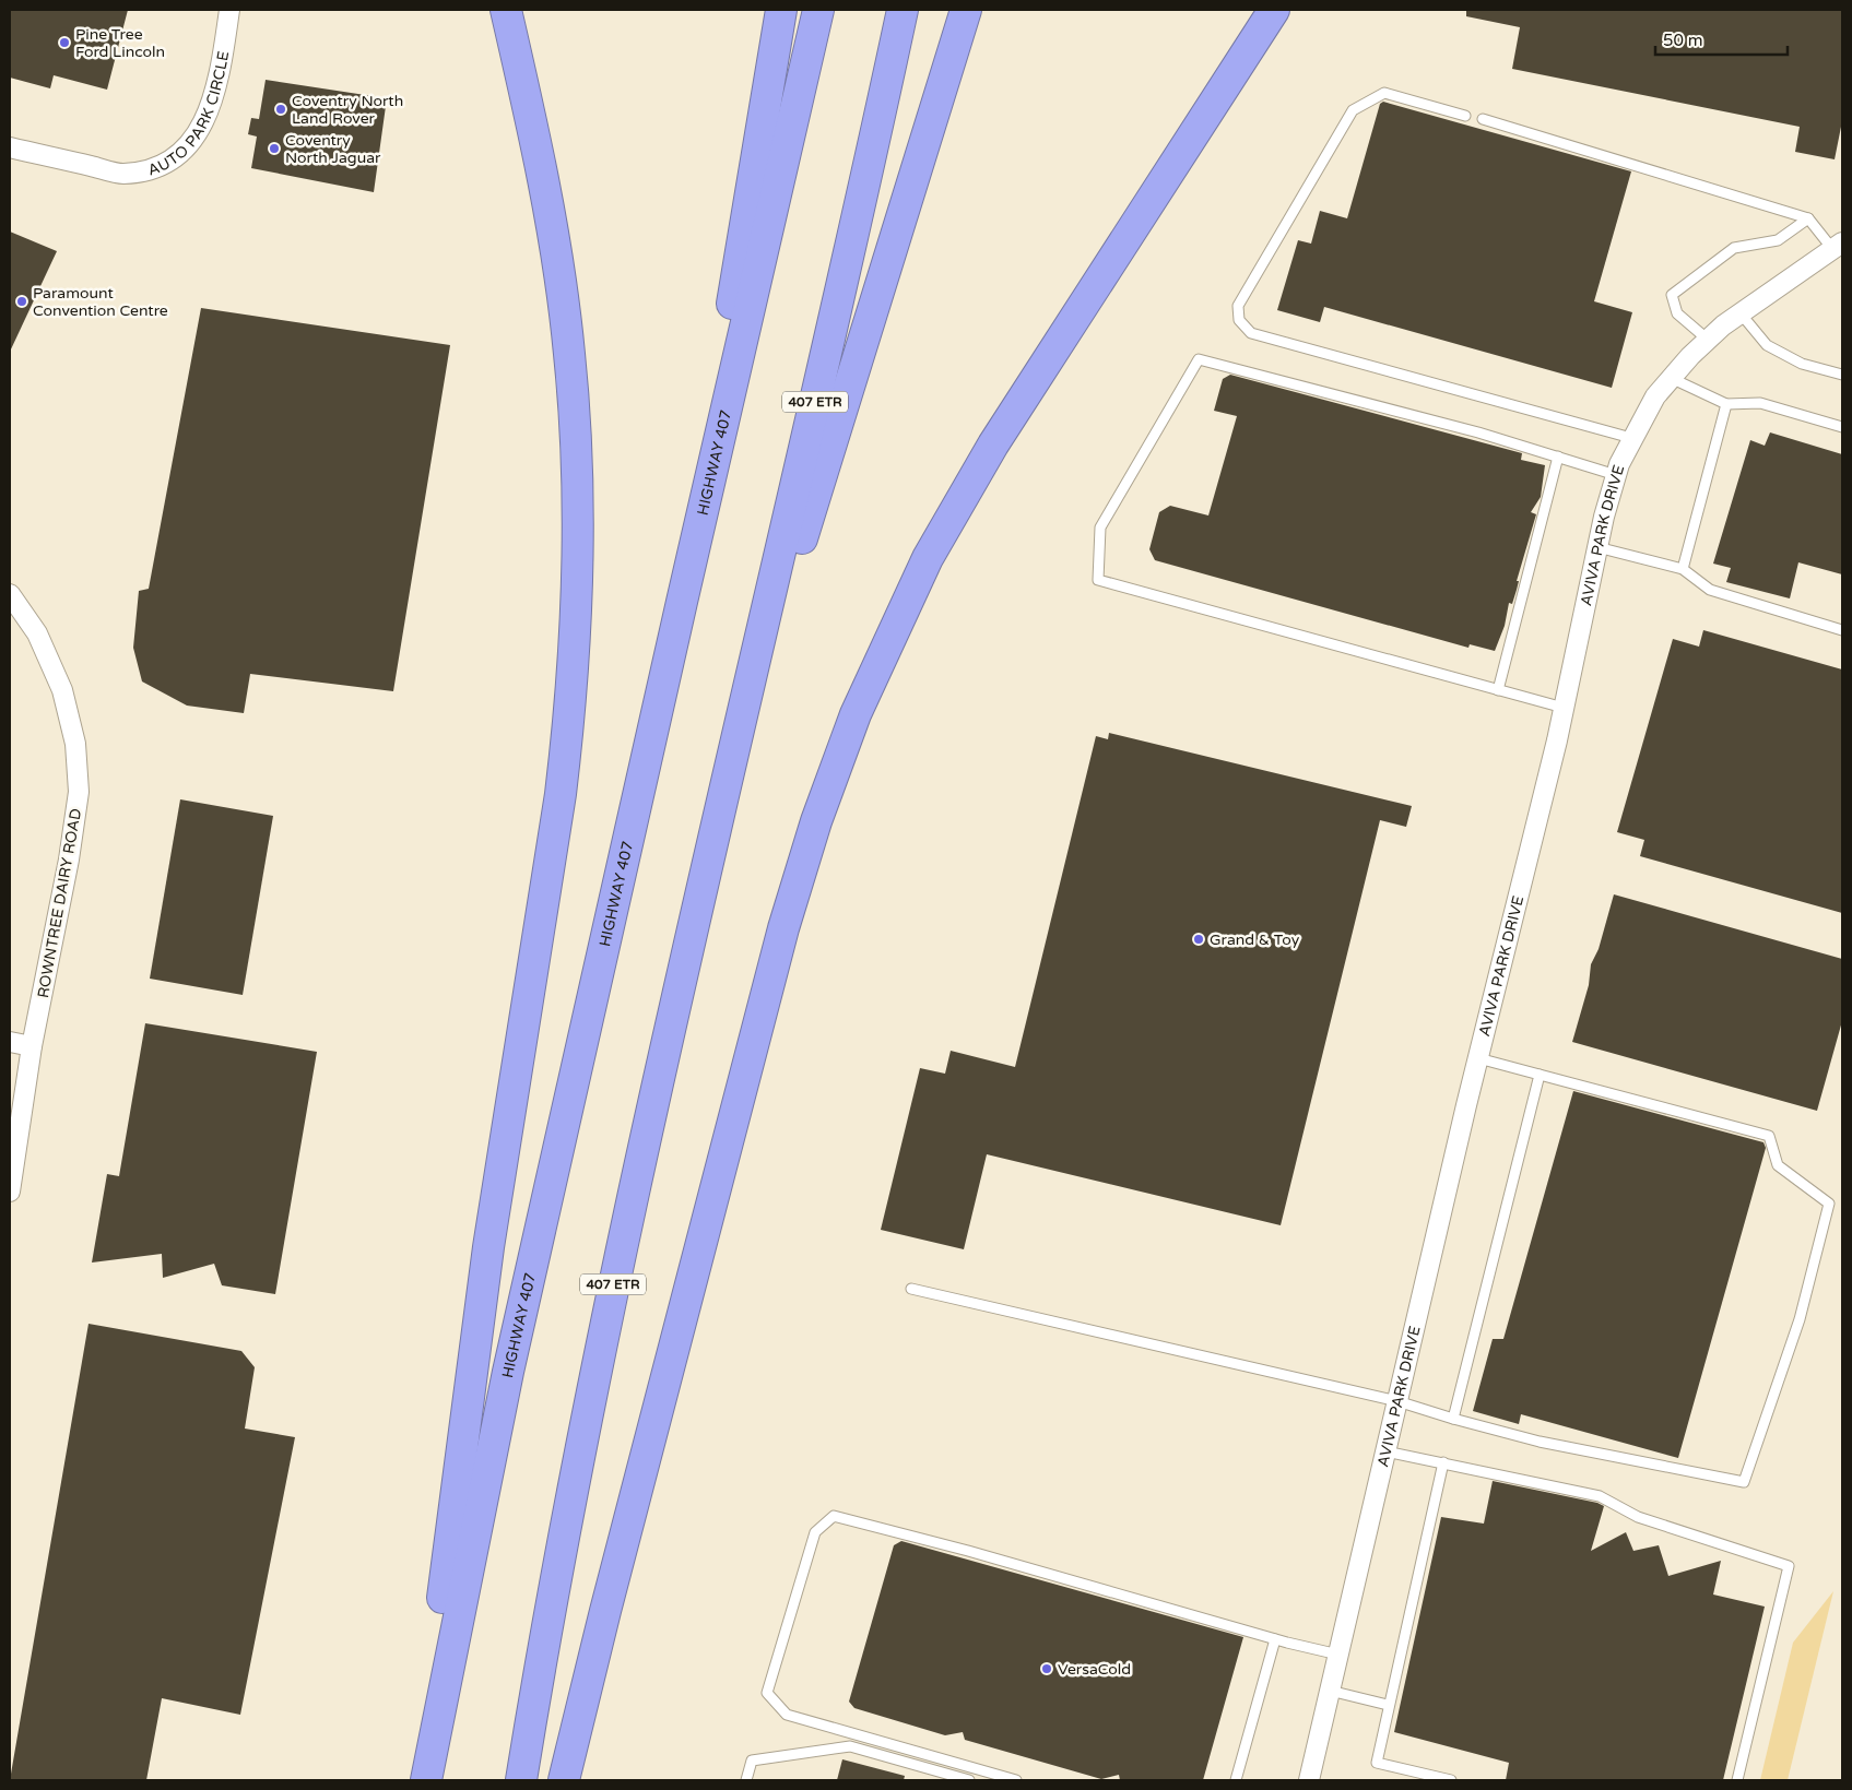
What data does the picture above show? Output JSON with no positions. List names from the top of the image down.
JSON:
{
  "streets": {
    "highway": ["407 ETR", "HIGHWAY 407"],
    "street": ["AUTO PARK CIRCLE", "AVIVA PARK DRIVE", "ROWNTREE DAIRY ROAD"]
  },
  "places": [
    "Pine Tree Ford Lincoln",
    "Coventry North Land Rover",
    "Coventry North Jaguar",
    "Paramount Convention Centre",
    "Grand & Toy",
    "VersaCold"
  ],
  "scale_bar": "50 m"
}
